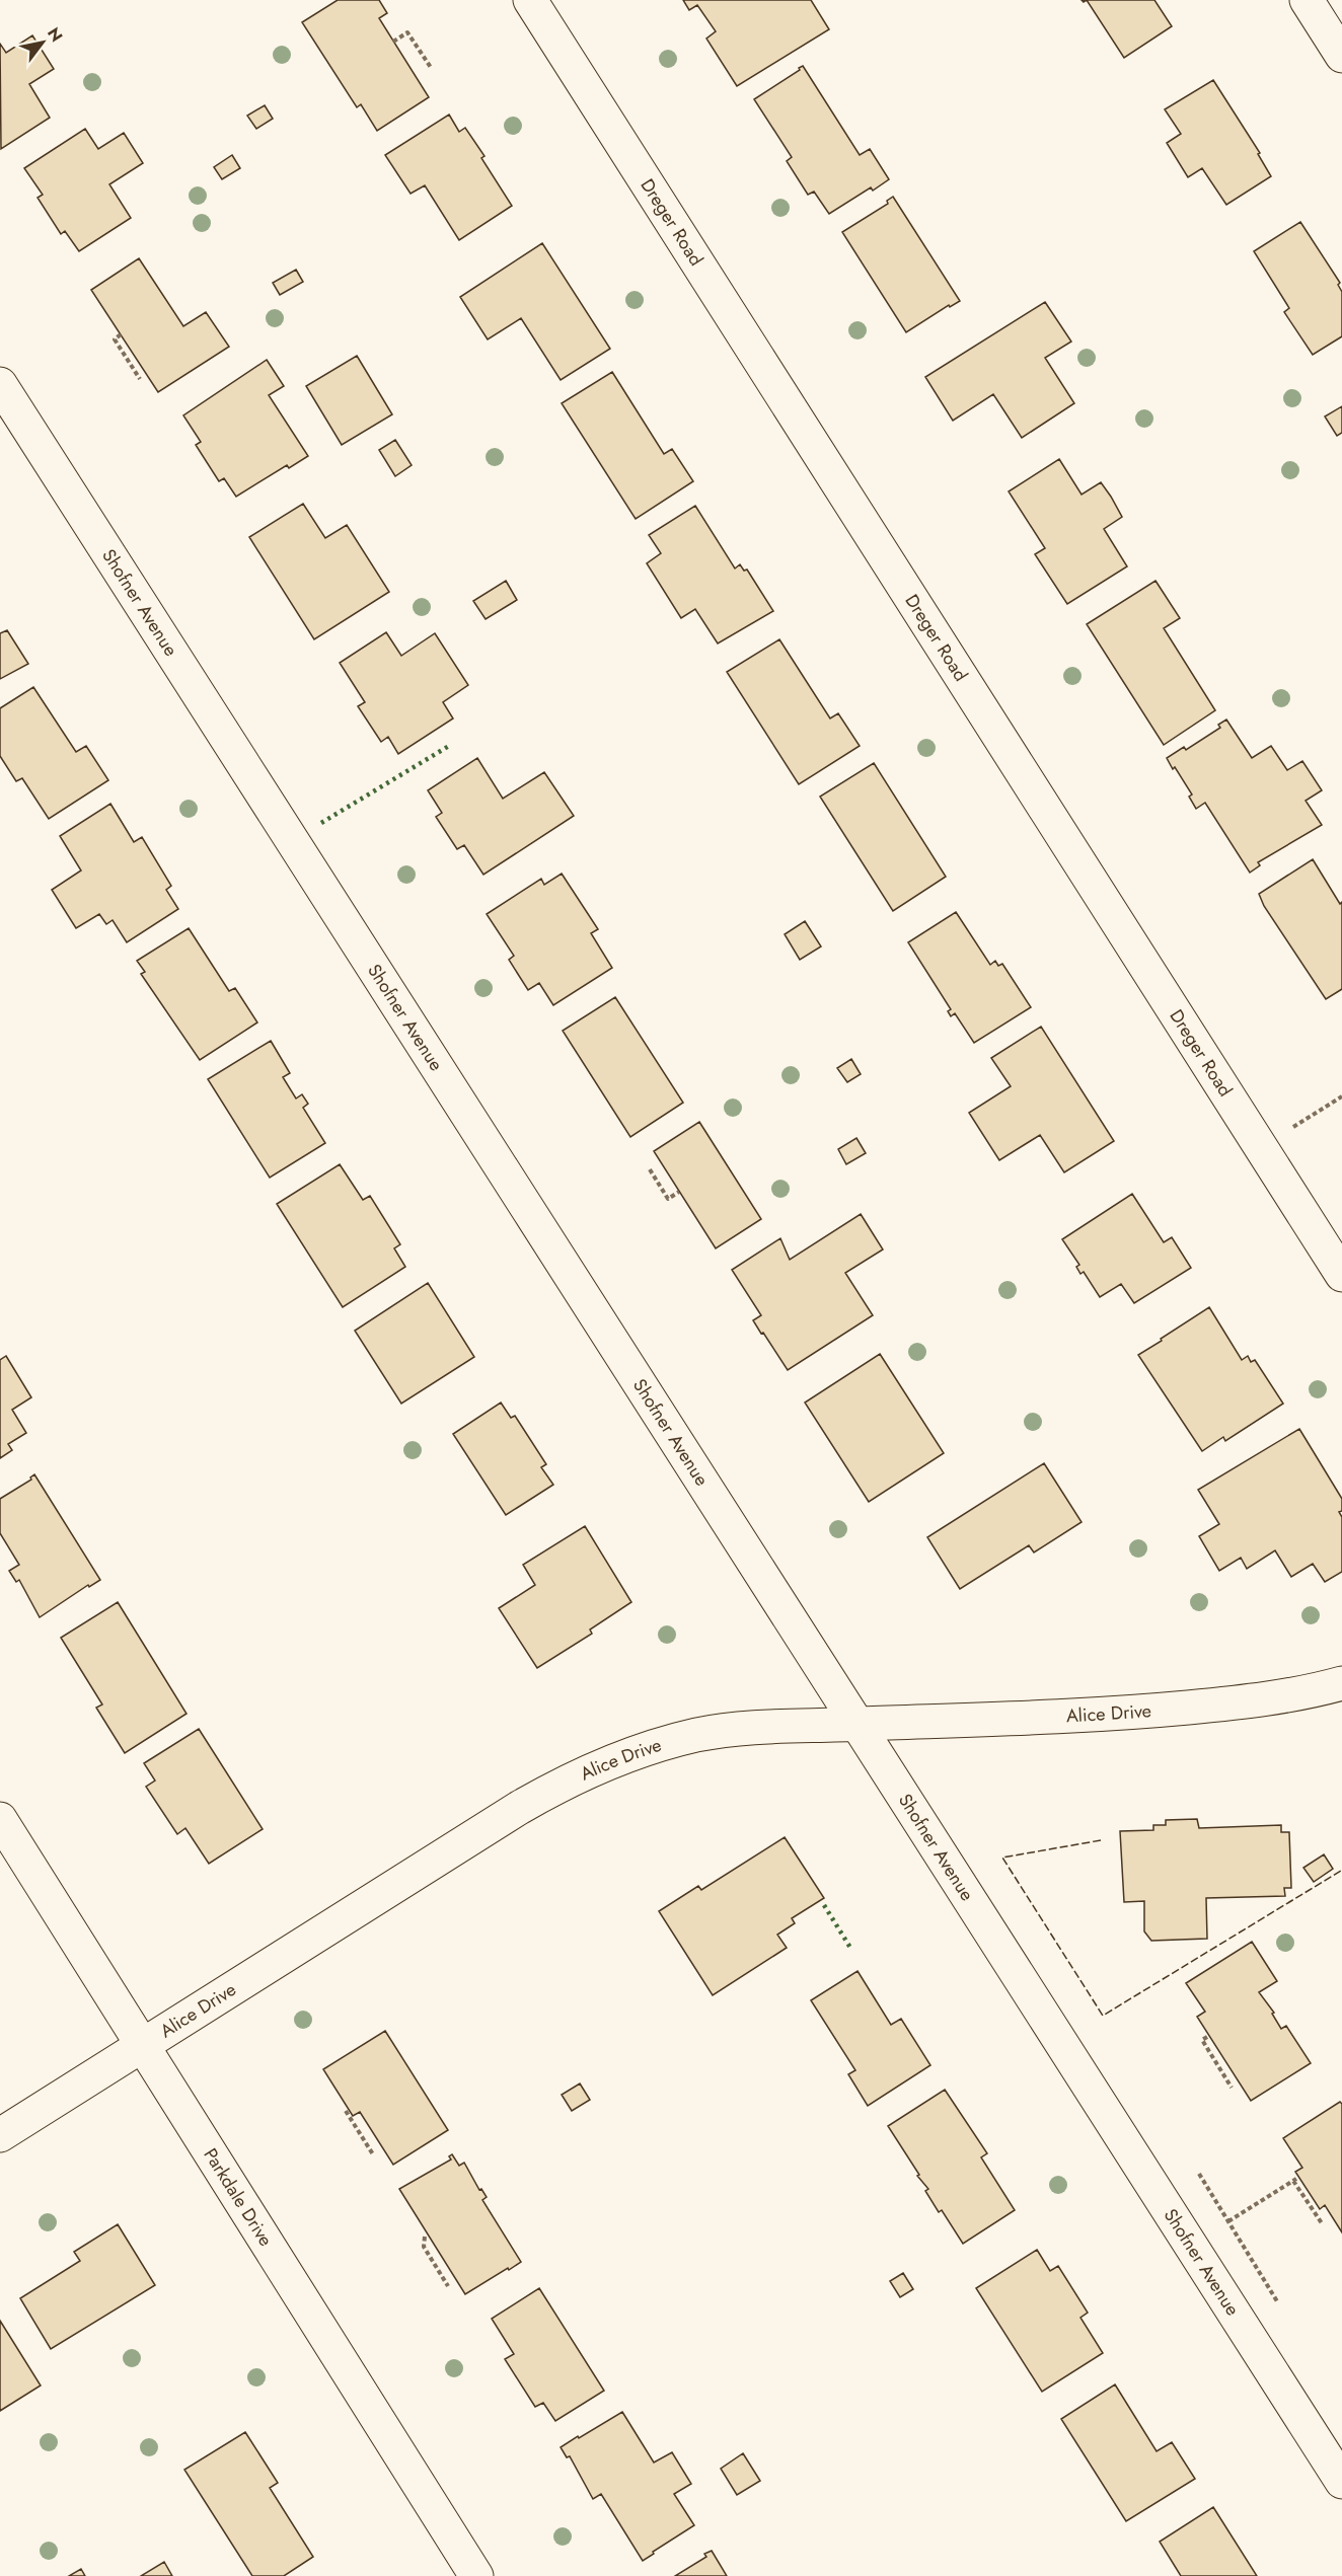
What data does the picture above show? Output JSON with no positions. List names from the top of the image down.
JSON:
{
  "streets": {
    "street": [
      "Dreger Road",
      "Shofner Avenue",
      "Alice Drive",
      "Parkdale Drive"
    ]
  },
  "crossings": [
    ["Shofner Avenue", "Alice Drive"],
    ["Alice Drive", "Parkdale Drive"]
  ],
  "north": "top right"
}
